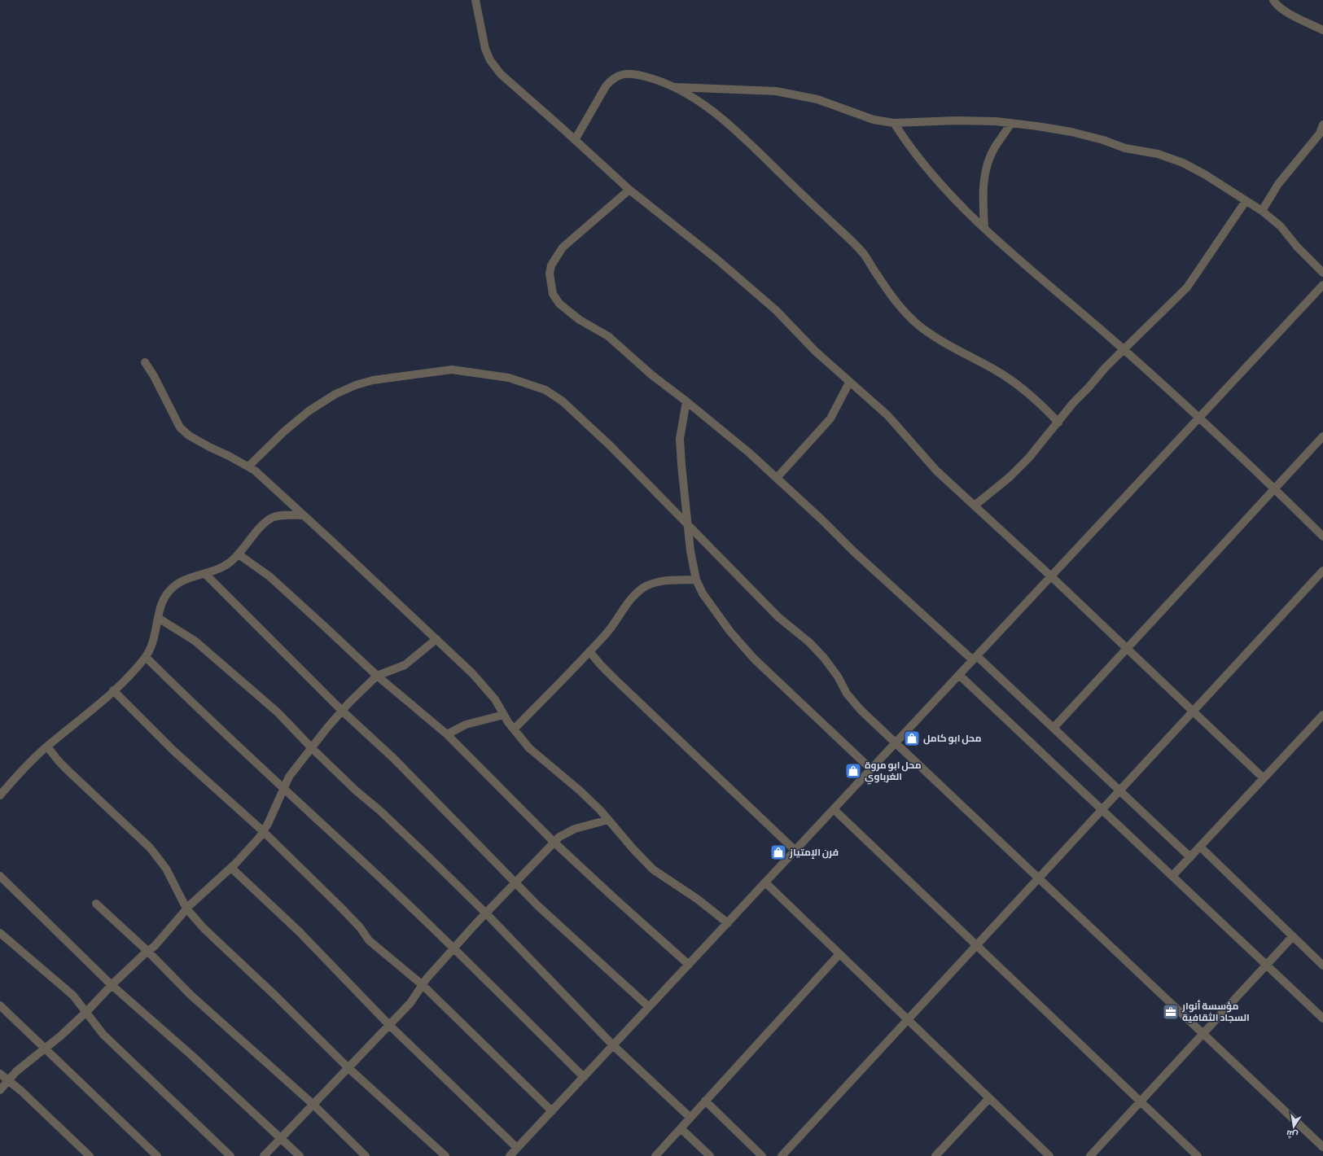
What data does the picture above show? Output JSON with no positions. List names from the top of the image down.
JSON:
{
  "places": {
    "shop": ["محل ابو كامل", "محل ابو مروة الغرباوي", "فرن الإمتياز"],
    "office": ["مؤسسة أنوار السجاد الثقافية"]
  },
  "north": "bottom"
}
